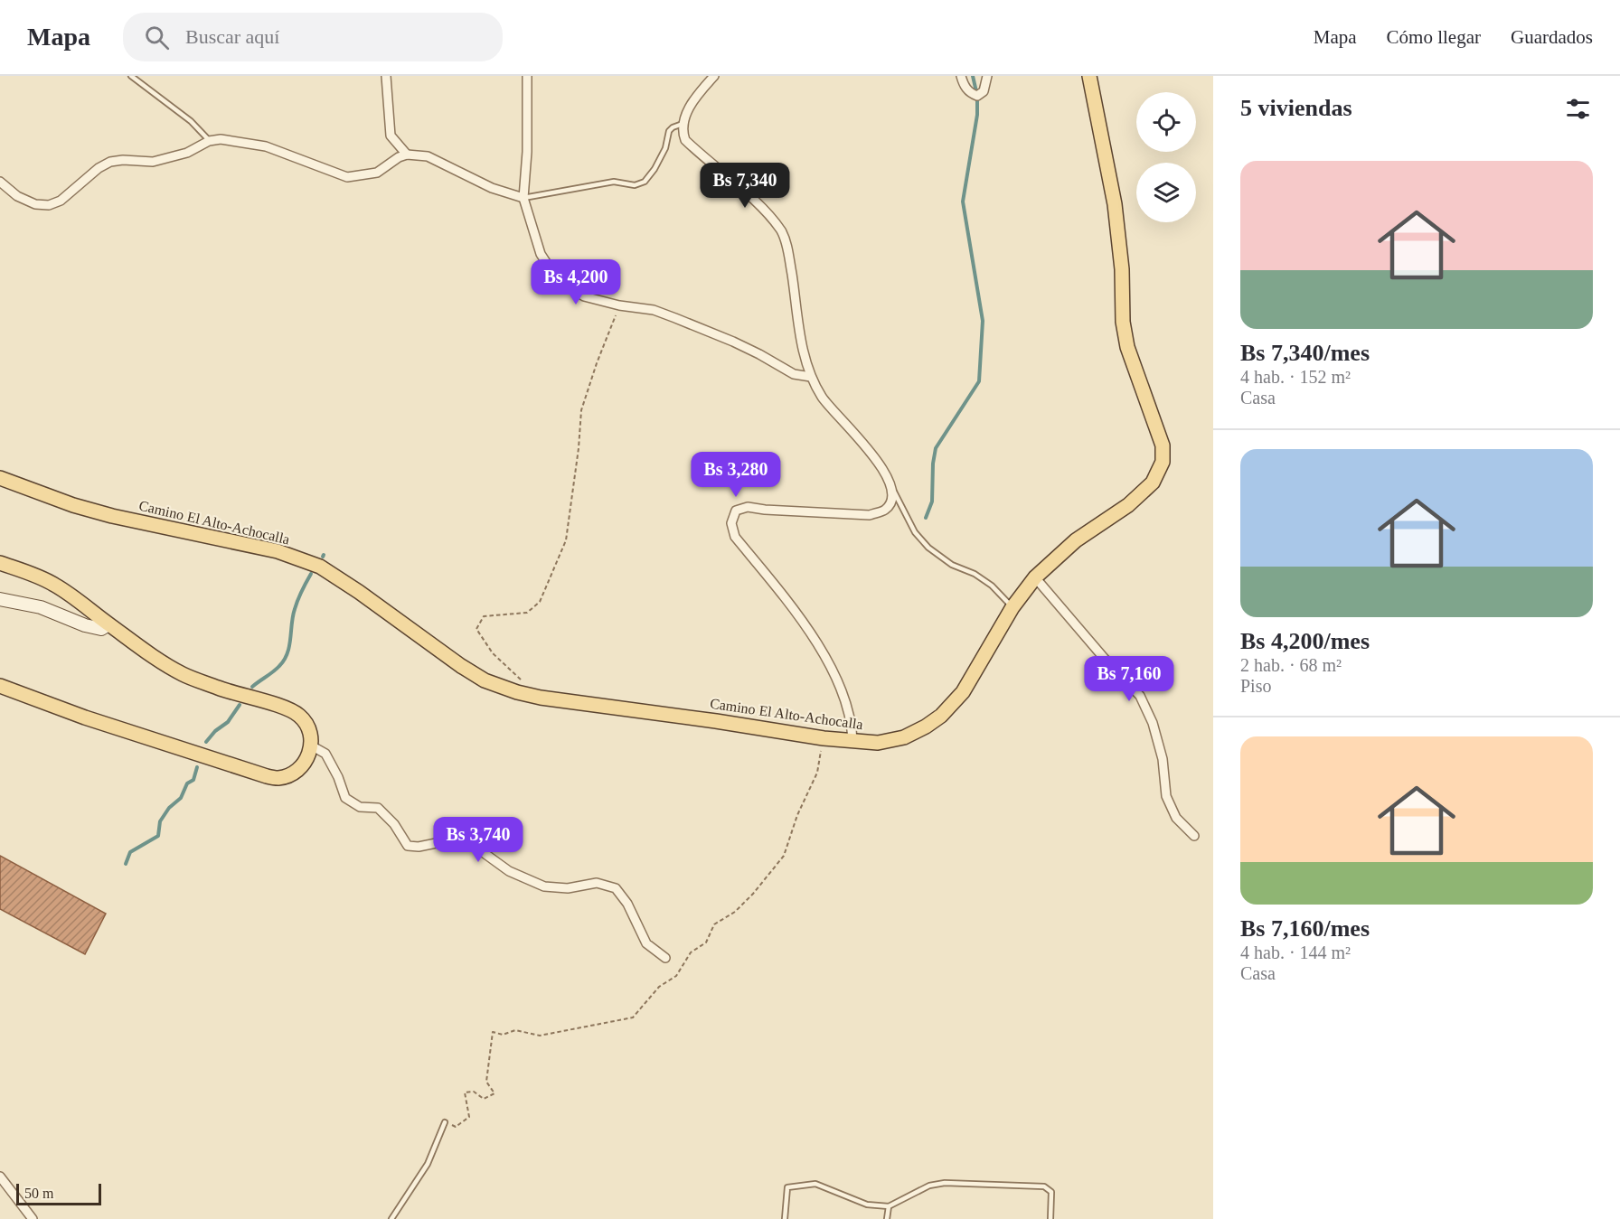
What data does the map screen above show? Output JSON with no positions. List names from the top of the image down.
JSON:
{
  "streets": {
    "main road": ["Camino El Alto-Achocalla"]
  },
  "scale_bar": "50 m",
  "page": {
    "header": "Mapa",
    "search": "Buscar aquí",
    "nav": ["Mapa", "Cómo llegar", "Guardados"],
    "heading": "5 viviendas",
    "list": [
      {
        "name": "Bs 7,340/mes",
        "note": "4 hab. · 152 m² · Casa"
      },
      {
        "name": "Bs 4,200/mes",
        "note": "2 hab. · 68 m² · Piso"
      },
      {
        "name": "Bs 7,160/mes",
        "note": "4 hab. · 144 m² · Casa"
      }
    ],
    "price": [
      "Bs 7,340",
      "Bs 4,200",
      "Bs 3,280",
      "Bs 7,160",
      "Bs 3,740"
    ],
    "scale": "50 m"
  }
}
